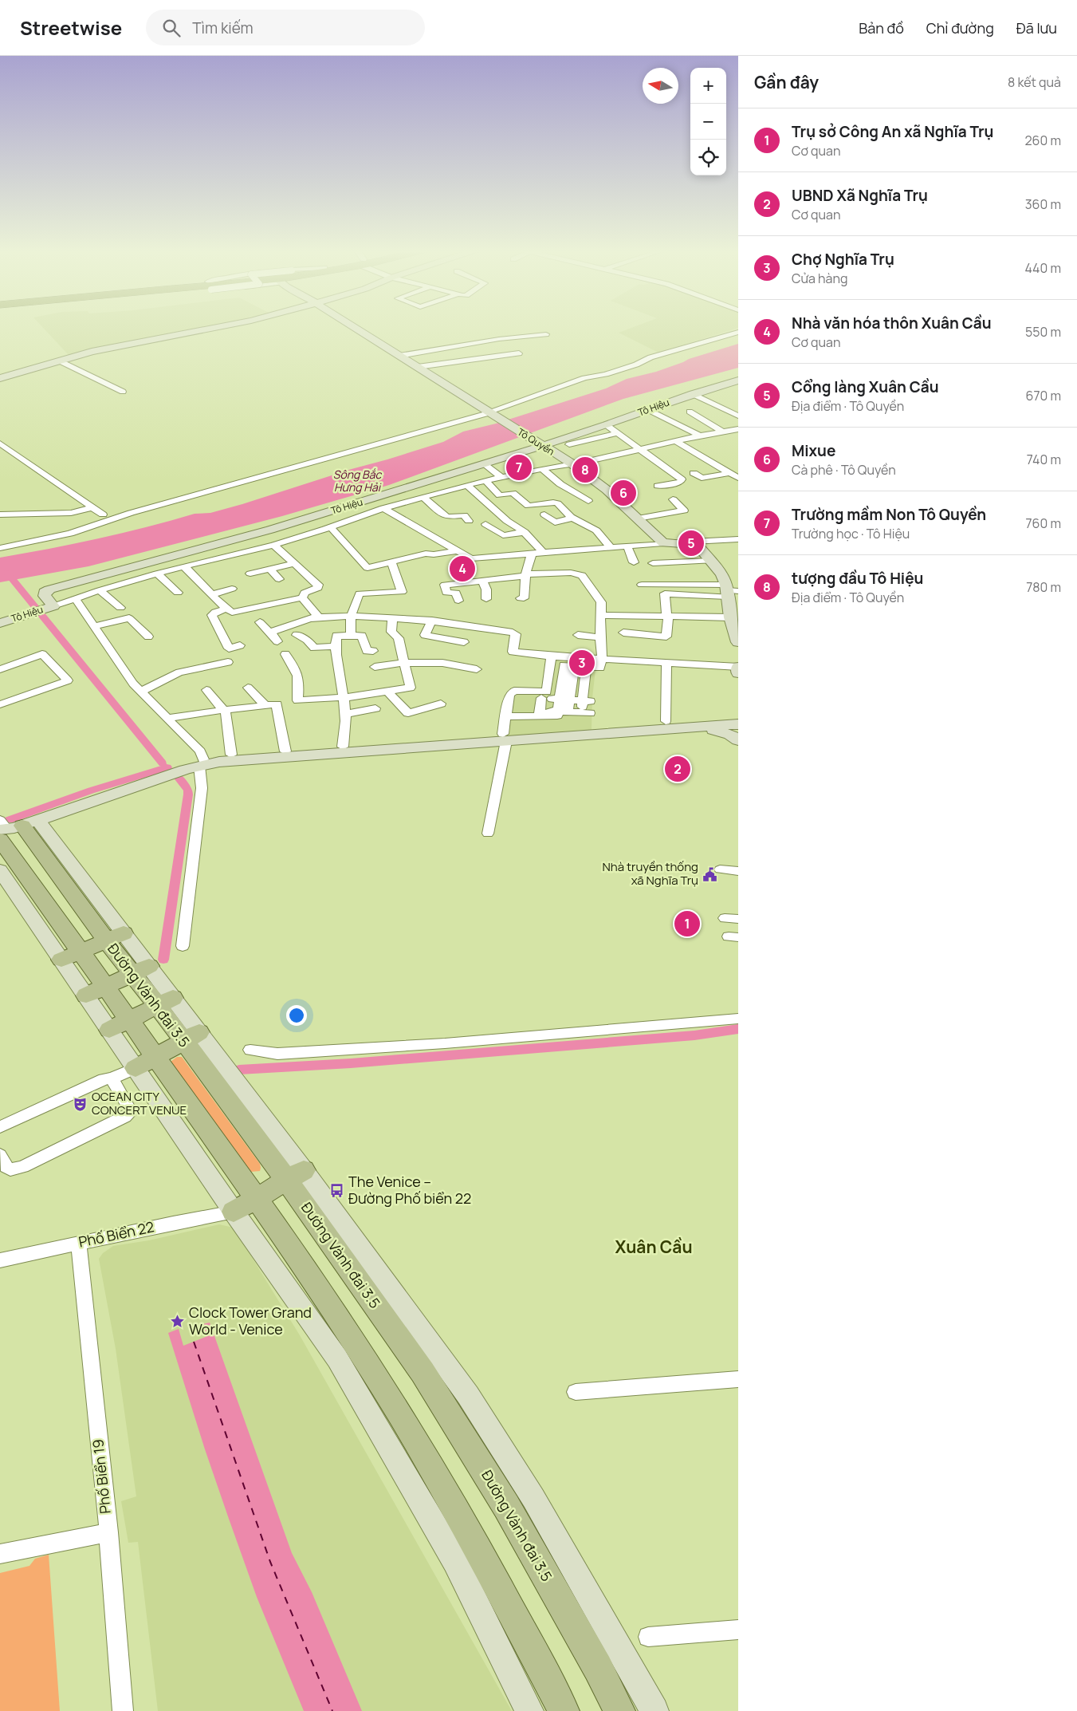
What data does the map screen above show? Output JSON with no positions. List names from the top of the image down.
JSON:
{
  "streets": {
    "main road": ["Tô Hiệu", "Tô Quyền", "Đường Vành đai 3.5"],
    "street": ["Phố Biển 22", "Phố Biển 19"]
  },
  "crossings": [
    ["Tô Hiệu", "Tô Quyền"],
    ["Phố Biển 22", "Phố Biển 19"]
  ],
  "districts": ["Xuân Cầu"],
  "water": ["Sông Bắc Hưng Hải"],
  "places": {
    "public building": ["Nhà truyền thống xã Nghĩa Trụ"],
    "theatre": ["OCEAN CITY CONCERT VENUE"],
    "bus stop": ["The Venice – Đường Phố biển 22"],
    "place": ["Clock Tower Grand World - Venice"]
  },
  "north": "left",
  "page": {
    "header": "Streetwise",
    "search": "Tìm kiếm",
    "nav": ["Bản đồ", "Chỉ đường", "Đã lưu"],
    "heading": ["Gần đây", "8 kết quả"],
    "map_buttons": ["+", "−"],
    "list": [
      {
        "mark": "1",
        "name": "Trụ sở Công An xã Nghĩa Trụ",
        "note": "Cơ quan",
        "value": "260 m"
      },
      {
        "mark": "2",
        "name": "UBND Xã Nghĩa Trụ",
        "note": "Cơ quan",
        "value": "360 m"
      },
      {
        "mark": "3",
        "name": "Chợ Nghĩa Trụ",
        "note": "Cửa hàng",
        "value": "440 m"
      },
      {
        "mark": "4",
        "name": "Nhà văn hóa thôn Xuân Cầu",
        "note": "Cơ quan",
        "value": "550 m"
      },
      {
        "mark": "5",
        "name": "Cổng làng Xuân Cầu",
        "note": "Địa điểm · Tô Quyền",
        "value": "670 m"
      },
      {
        "mark": "6",
        "name": "Mixue",
        "note": "Cà phê · Tô Quyền",
        "value": "740 m"
      },
      {
        "mark": "7",
        "name": "Trường mầm Non Tô Quyền",
        "note": "Trường học · Tô Hiệu",
        "value": "760 m"
      },
      {
        "mark": "8",
        "name": "tượng đầu Tô Hiệu",
        "note": "Địa điểm · Tô Quyền",
        "value": "780 m"
      }
    ],
    "pins": [
      "7",
      "8",
      "6",
      "5",
      "4",
      "3",
      "2",
      "1"
    ]
  }
}
